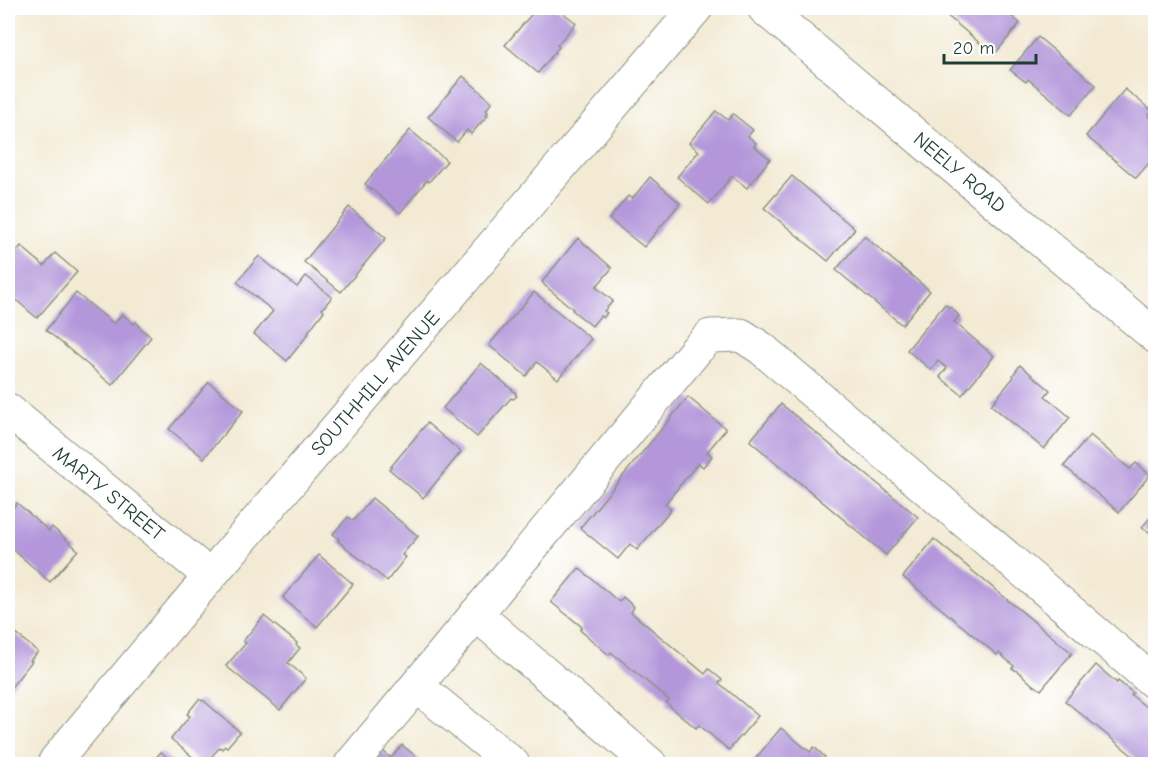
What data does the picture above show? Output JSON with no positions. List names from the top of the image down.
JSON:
{
  "streets": {
    "street": ["NEELY ROAD", "SOUTHHILL AVENUE", "MARTY STREET"]
  },
  "crossings": [
    ["SOUTHHILL AVENUE", "MARTY STREET"]
  ],
  "scale_bar": "20 m"
}
